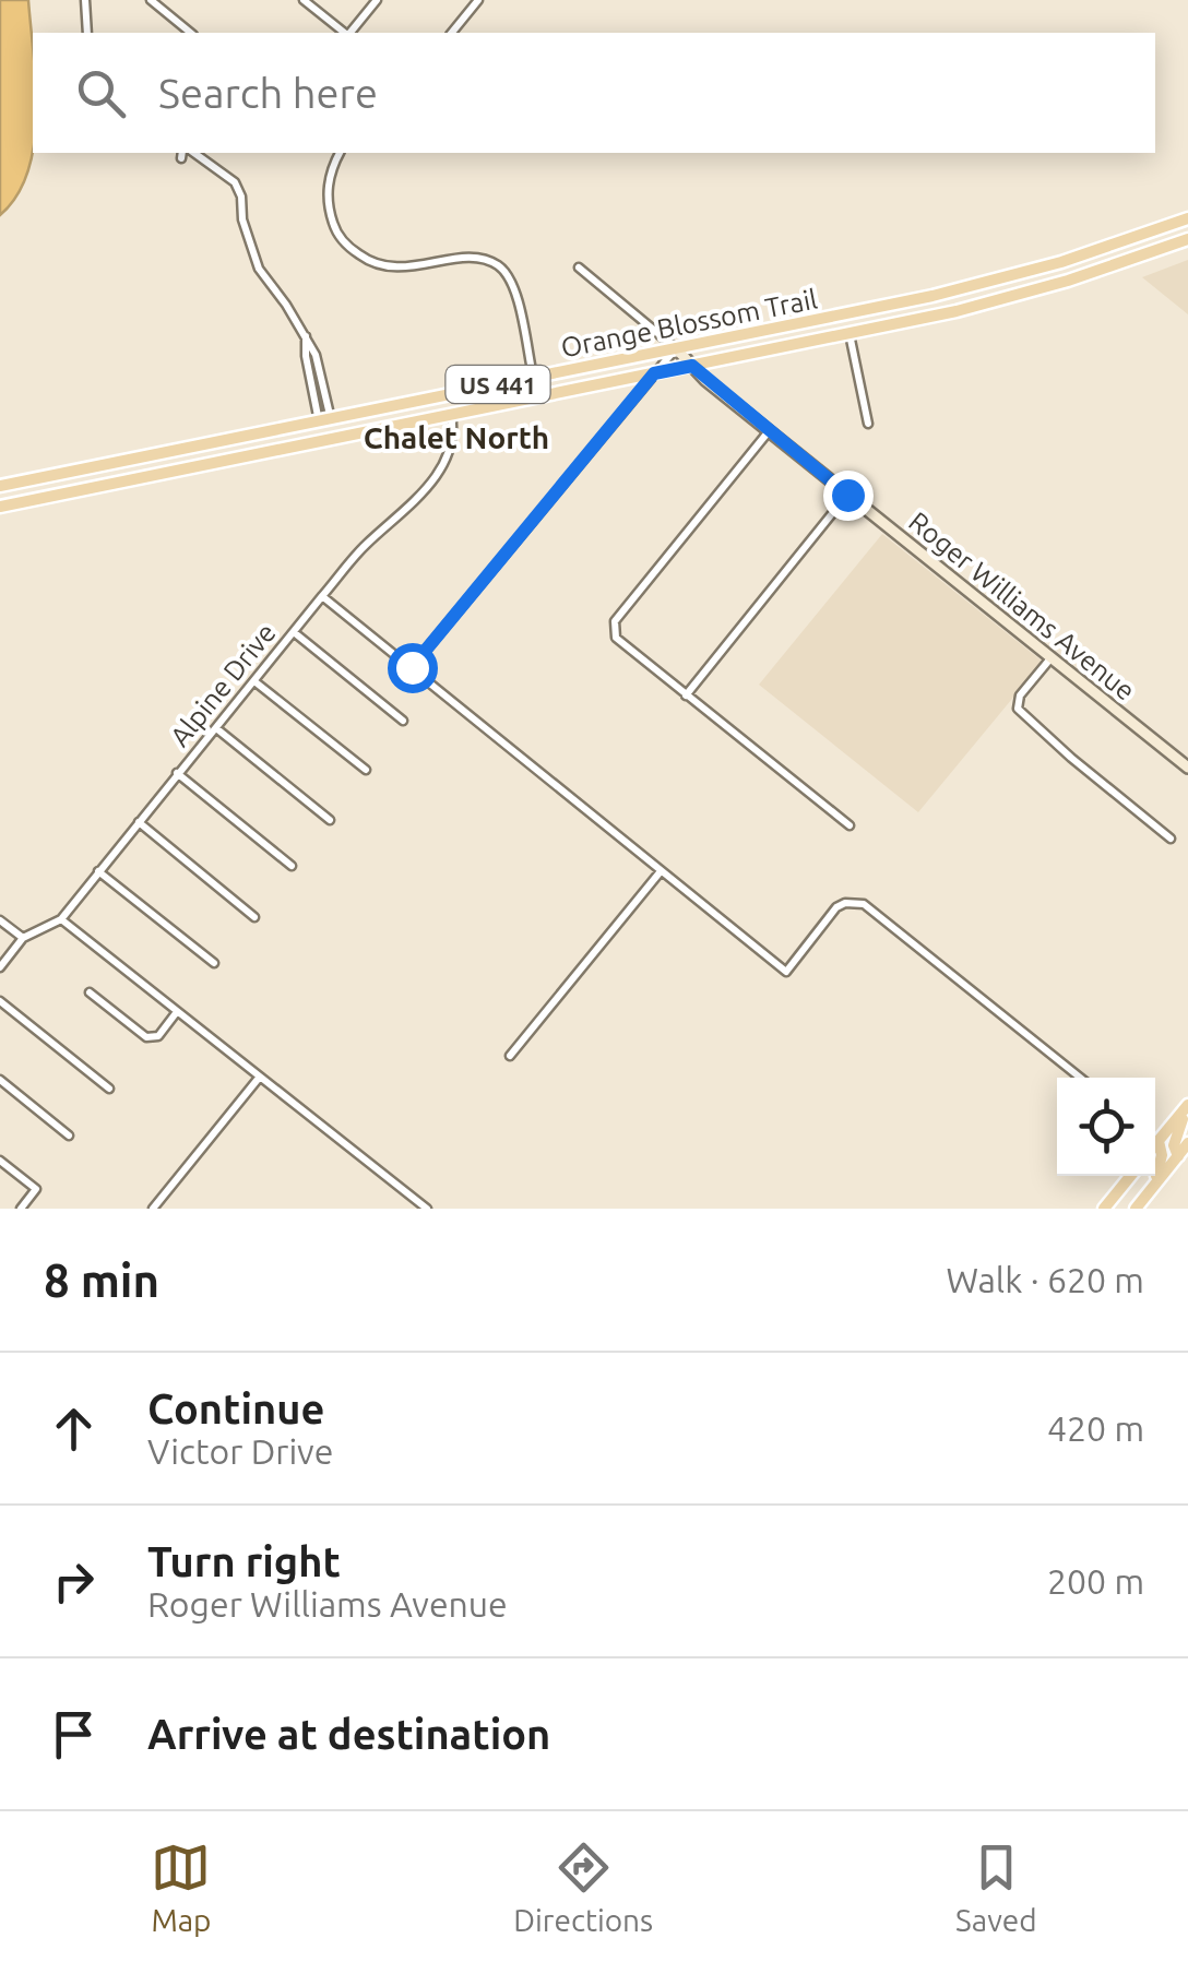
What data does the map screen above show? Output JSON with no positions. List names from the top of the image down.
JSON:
{
  "streets": {
    "main road": ["Orange Blossom Trail", "US 441"],
    "street": ["Roger Williams Avenue", "Alpine Drive"]
  },
  "crossings": [
    ["Orange Blossom Trail", "Roger Williams Avenue"],
    ["Orange Blossom Trail", "Alpine Drive"]
  ],
  "districts": ["Chalet North"],
  "page": {
    "search": "Search here",
    "heading": ["8 min", "Walk · 620 m"],
    "list": [
      ["Continue", "Victor Drive", "420 m"],
      ["Turn right", "Roger Williams Avenue", "200 m"],
      "Arrive at destination"
    ],
    "nav": ["Map", "Directions", "Saved"]
  }
}
